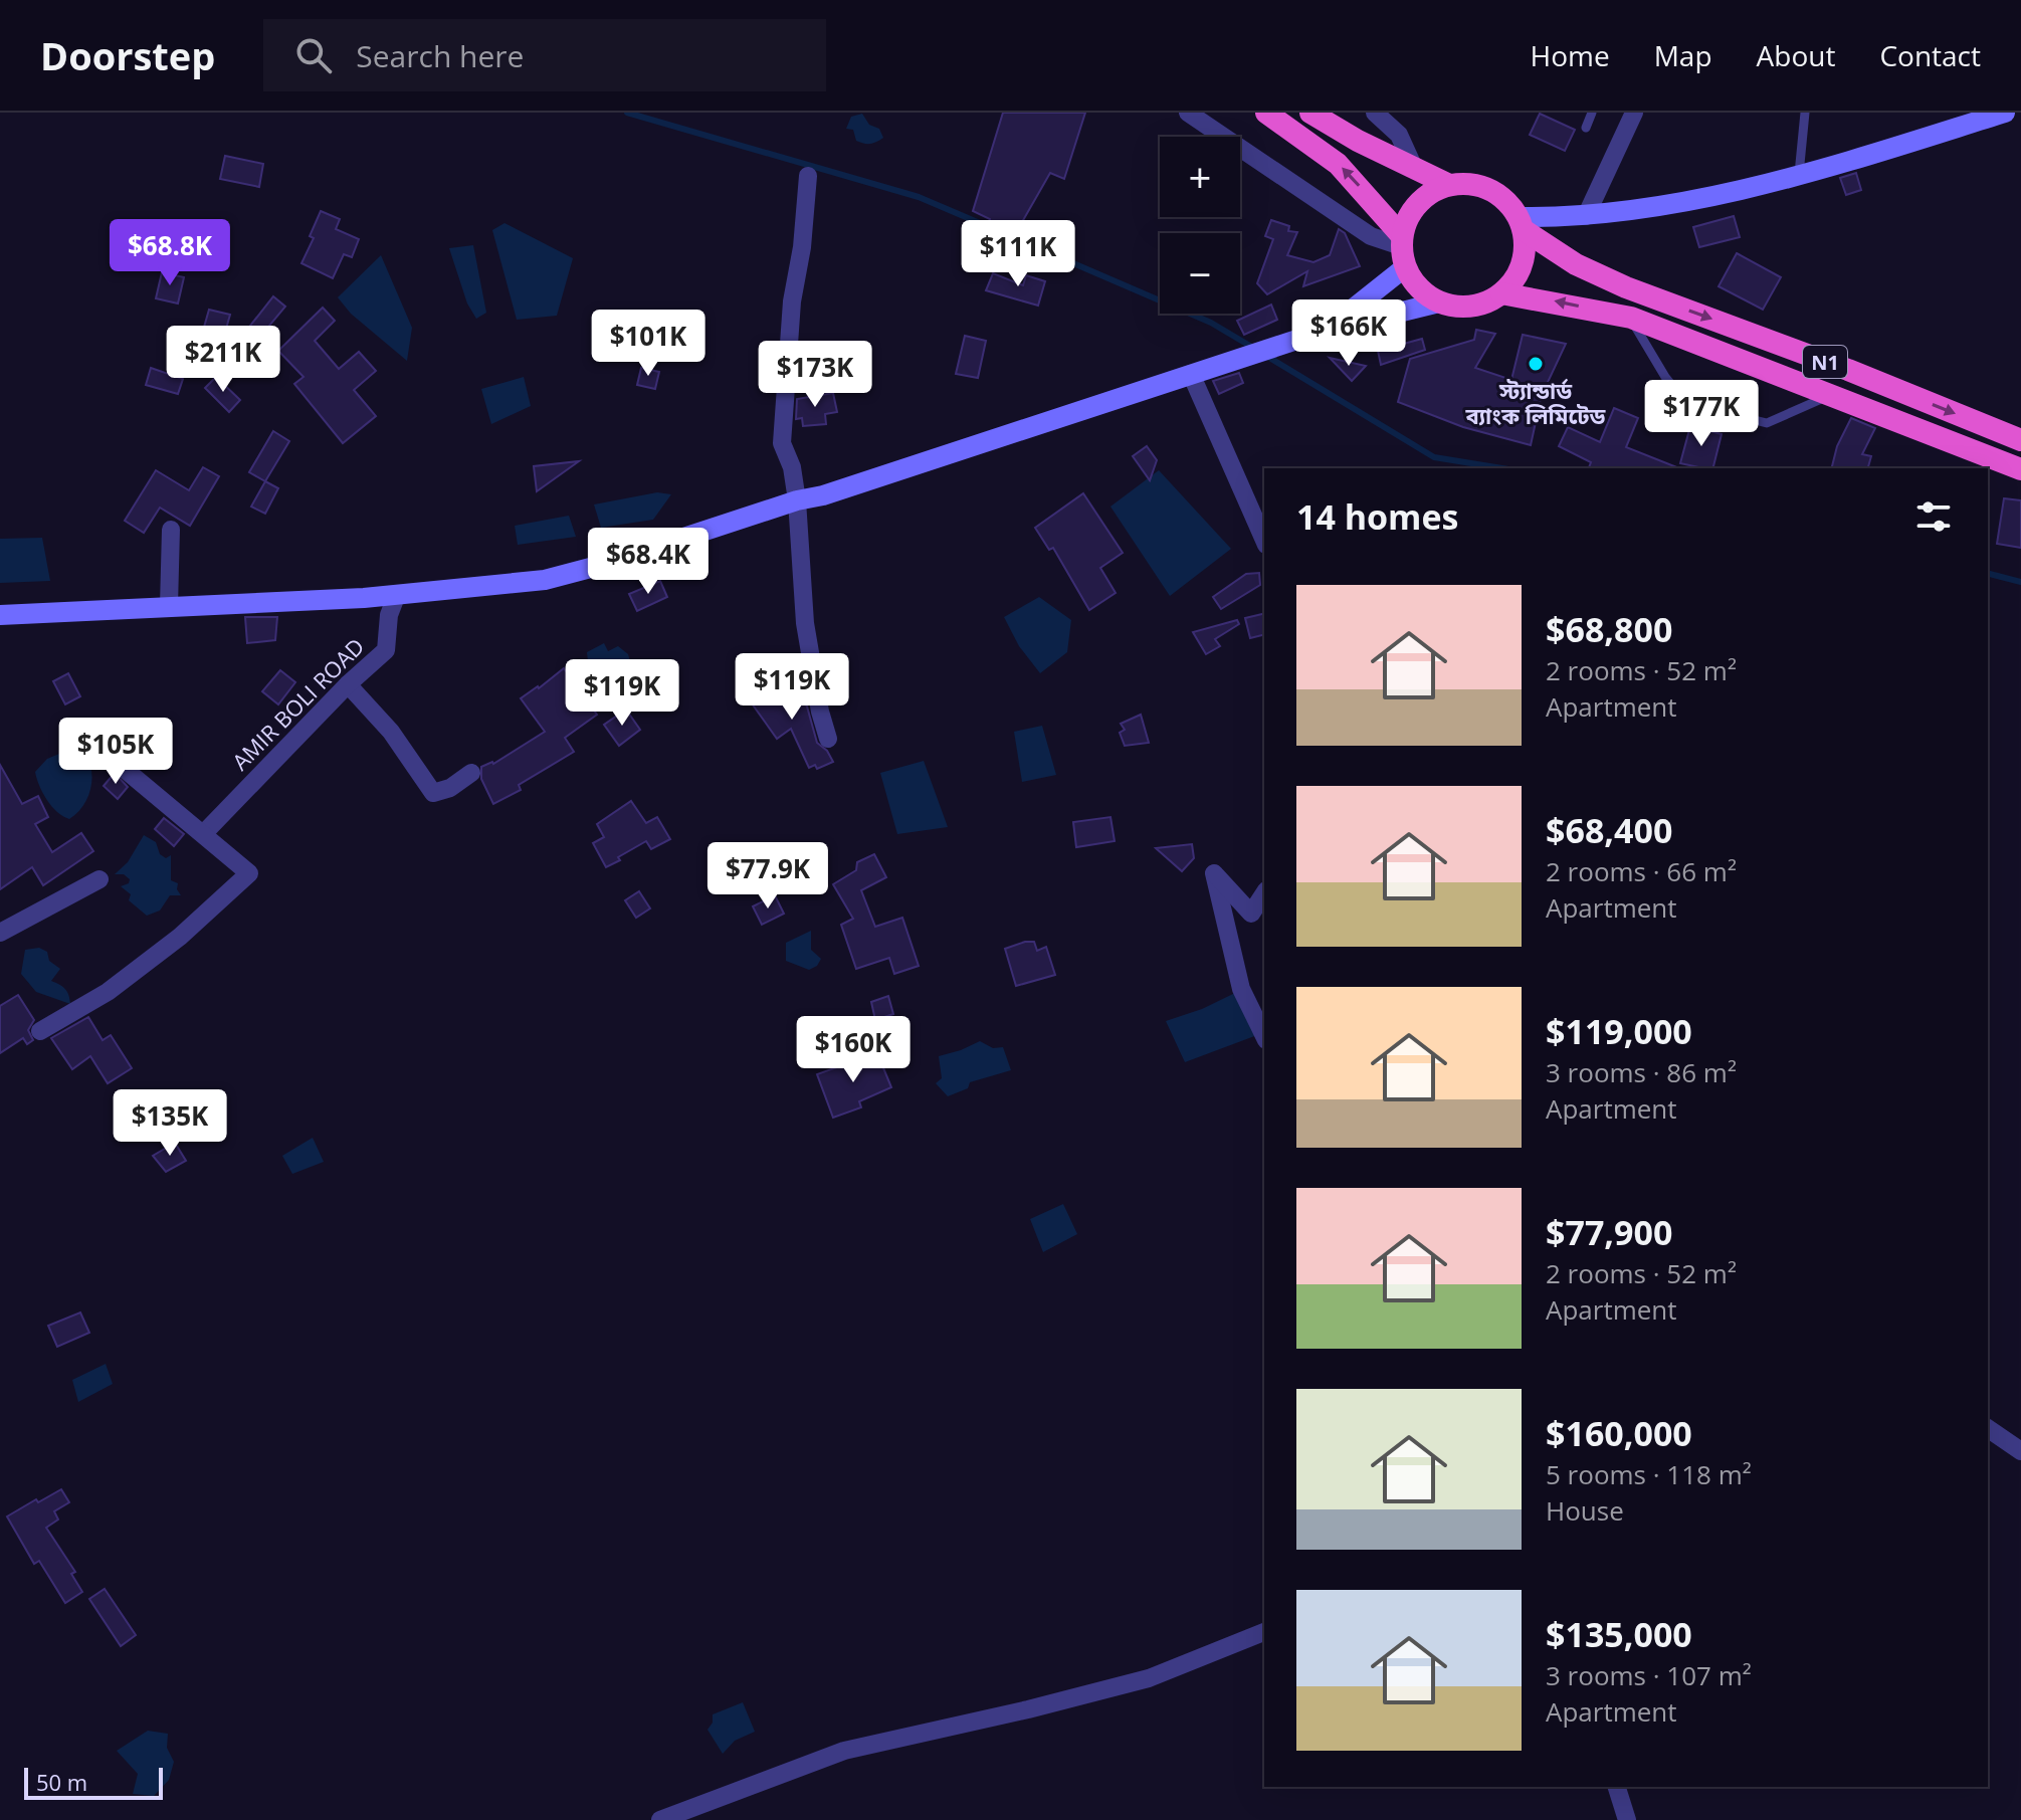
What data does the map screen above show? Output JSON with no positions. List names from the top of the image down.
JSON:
{
  "streets": {
    "highway": ["N1"],
    "street": ["AMIR BOLI ROAD"]
  },
  "places": ["স্ট্যান্ডার্ড ব্যাংক লিমিটেড"],
  "scale_bar": "50 m",
  "page": {
    "header": "Doorstep",
    "search": "Search here",
    "nav": [
      "Home",
      "Map",
      "About",
      "Contact"
    ],
    "map_buttons": ["+", "−"],
    "price": [
      "$68.8K",
      "$111K",
      "$166K",
      "$101K",
      "$211K",
      "$173K",
      "$177K",
      "$68.4K",
      "$119K",
      "$119K",
      "$105K",
      "$77.9K",
      "$160K",
      "$135K"
    ],
    "heading": "14 homes",
    "list": [
      {
        "name": "$68,800",
        "note": "2 rooms · 52 m² · Apartment"
      },
      {
        "name": "$68,400",
        "note": "2 rooms · 66 m² · Apartment"
      },
      {
        "name": "$119,000",
        "note": "3 rooms · 86 m² · Apartment"
      },
      {
        "name": "$77,900",
        "note": "2 rooms · 52 m² · Apartment"
      },
      {
        "name": "$160,000",
        "note": "5 rooms · 118 m² · House"
      },
      {
        "name": "$135,000",
        "note": "3 rooms · 107 m² · Apartment"
      }
    ],
    "scale": "50 m"
  }
}
